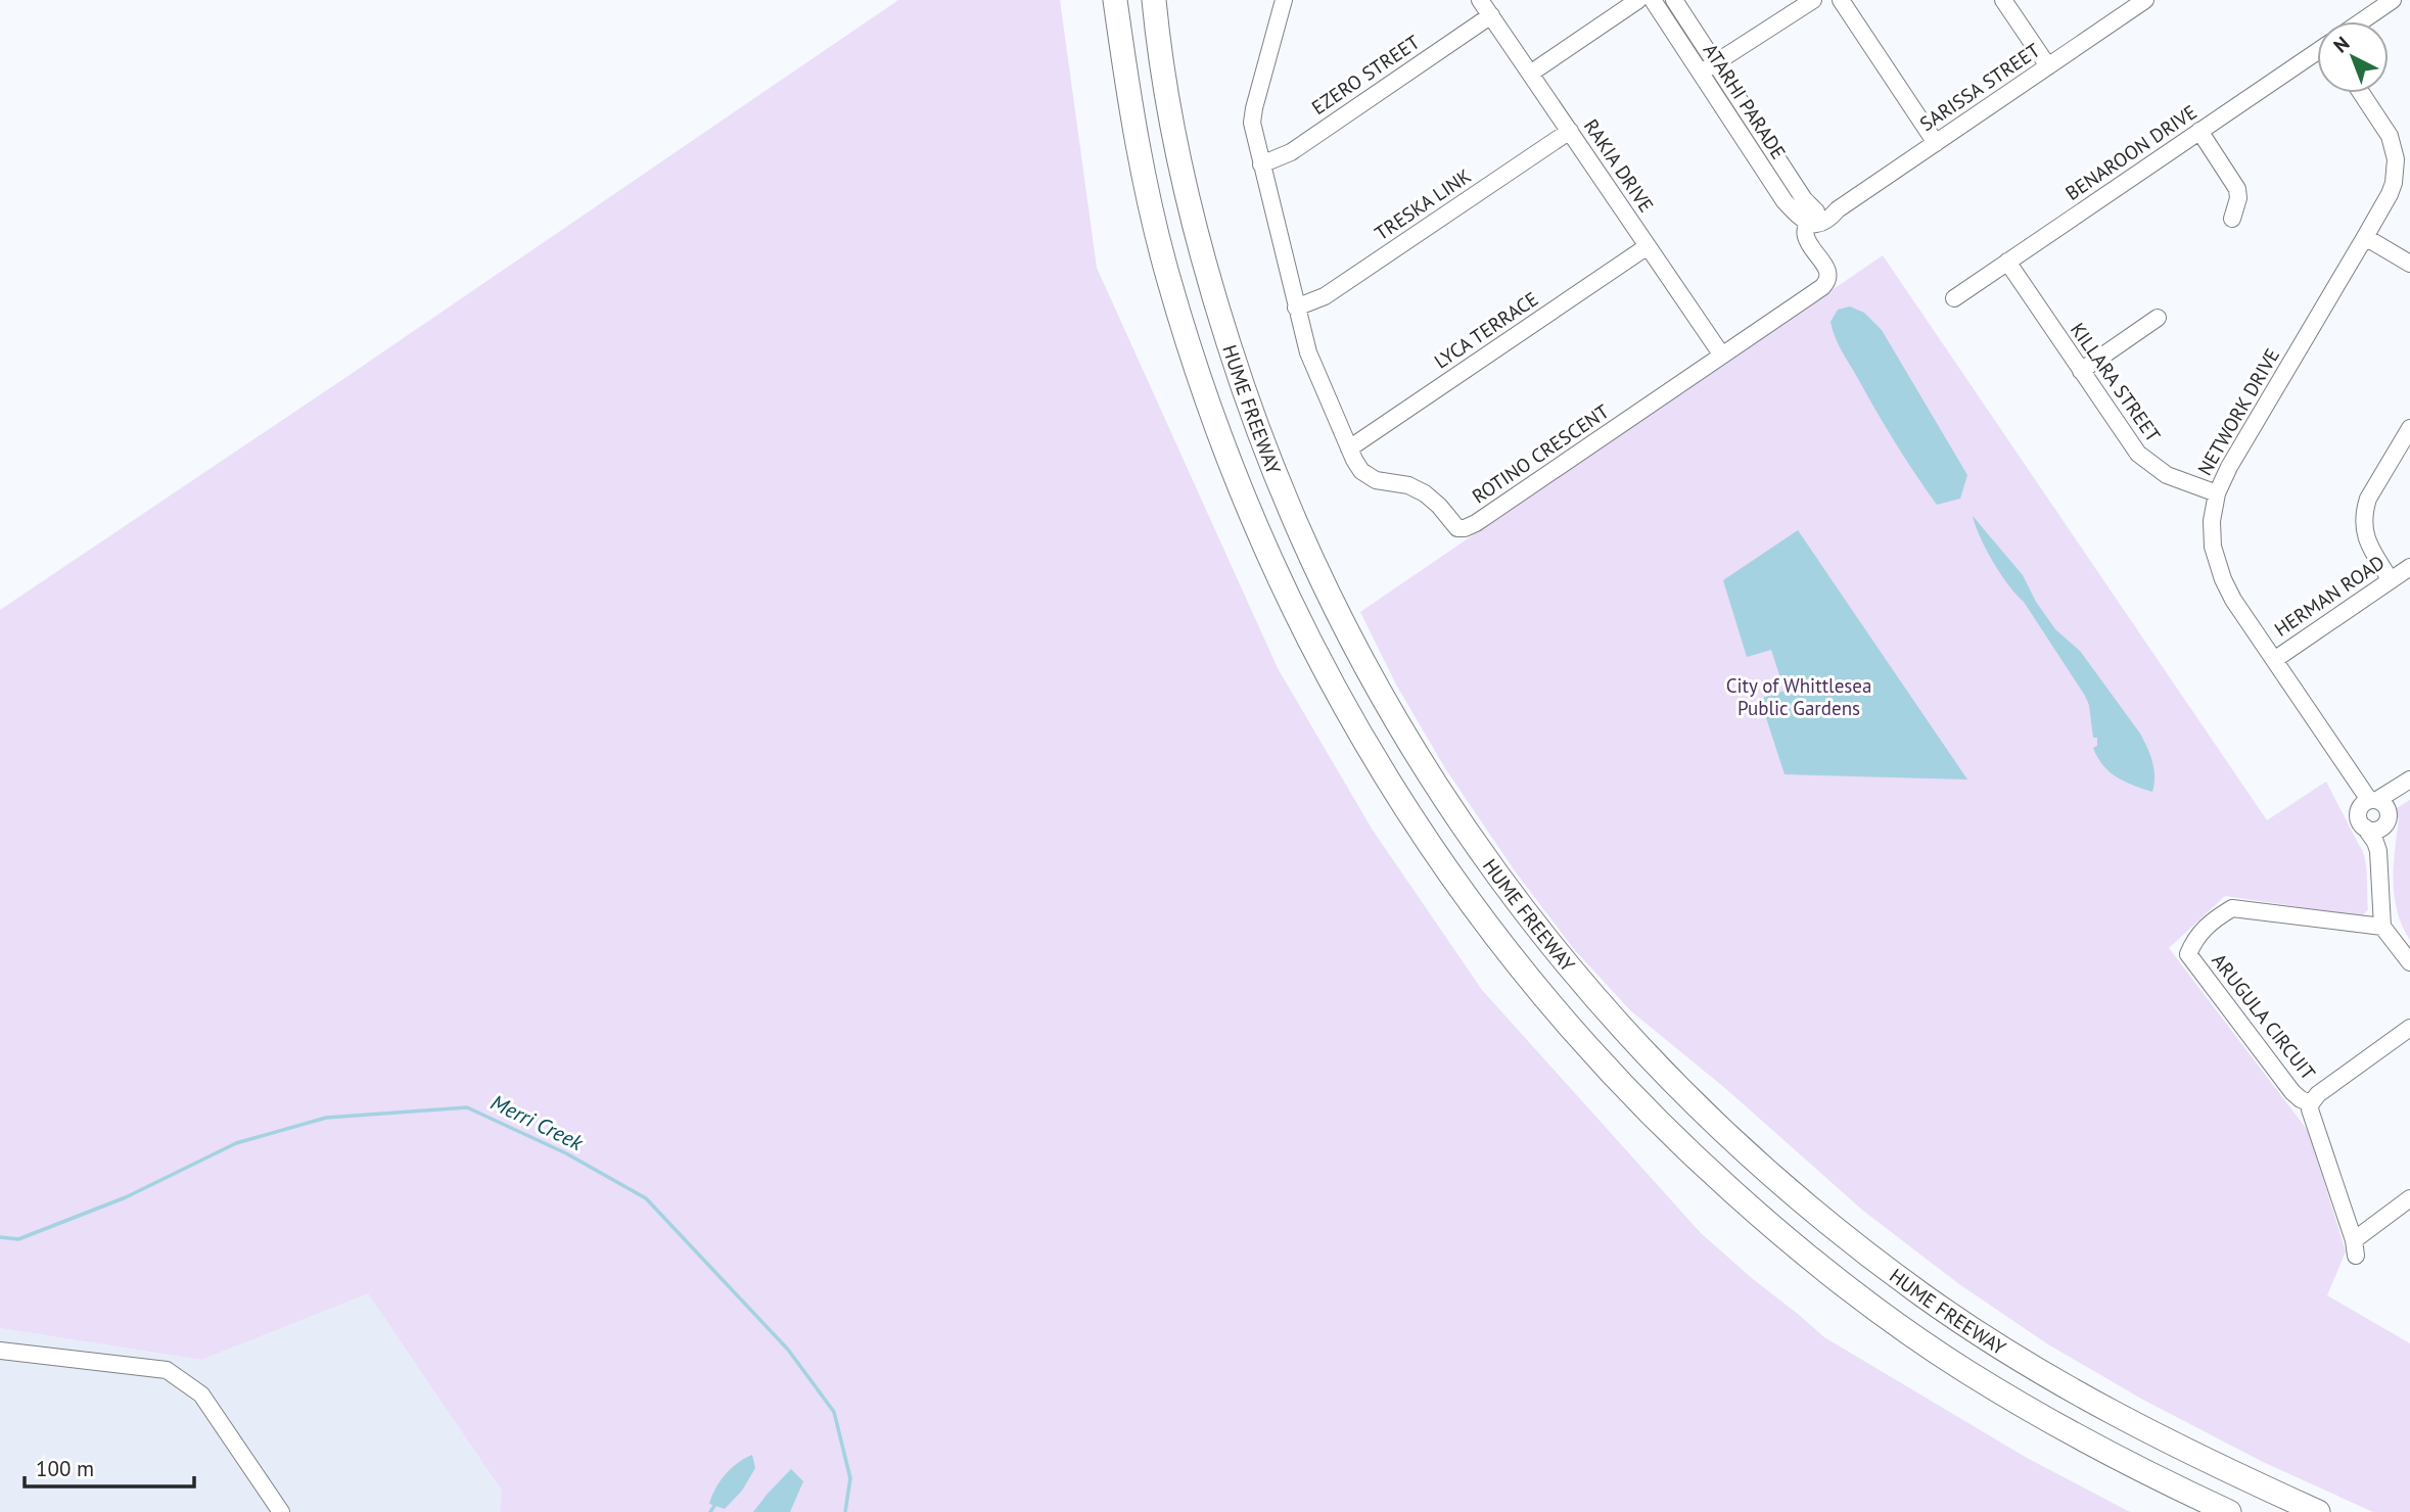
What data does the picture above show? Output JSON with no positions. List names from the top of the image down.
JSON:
{
  "streets": {
    "highway": ["HUME FREEWAY"],
    "street": [
      "EZERO STREET",
      "SARISSA STREET",
      "ATARHI PARADE",
      "BENAROON DRIVE",
      "RAKIA DRIVE",
      "TRESKA LINK",
      "LYCA TERRACE",
      "KILLARA STREET",
      "NETWORK DRIVE",
      "ROTINO CRESCENT",
      "HERMAN ROAD",
      "ARUGULA CIRCUIT"
    ]
  },
  "crossings": [
    ["EZERO STREET", "RAKIA DRIVE"],
    ["EZERO STREET", "ROTINO CRESCENT"],
    ["SARISSA STREET", "ATARHI PARADE"],
    ["SARISSA STREET", "ROTINO CRESCENT"],
    ["ATARHI PARADE", "ROTINO CRESCENT"],
    ["BENAROON DRIVE", "KILLARA STREET"],
    ["RAKIA DRIVE", "TRESKA LINK"],
    ["RAKIA DRIVE", "LYCA TERRACE"],
    ["RAKIA DRIVE", "ROTINO CRESCENT"],
    ["TRESKA LINK", "ROTINO CRESCENT"],
    ["LYCA TERRACE", "ROTINO CRESCENT"],
    ["KILLARA STREET", "NETWORK DRIVE"],
    ["NETWORK DRIVE", "HERMAN ROAD"]
  ],
  "water": ["Merri Creek"],
  "parks": ["City of Whittlesea Public Gardens"],
  "scale_bar": "100 m",
  "north": "top left"
}
